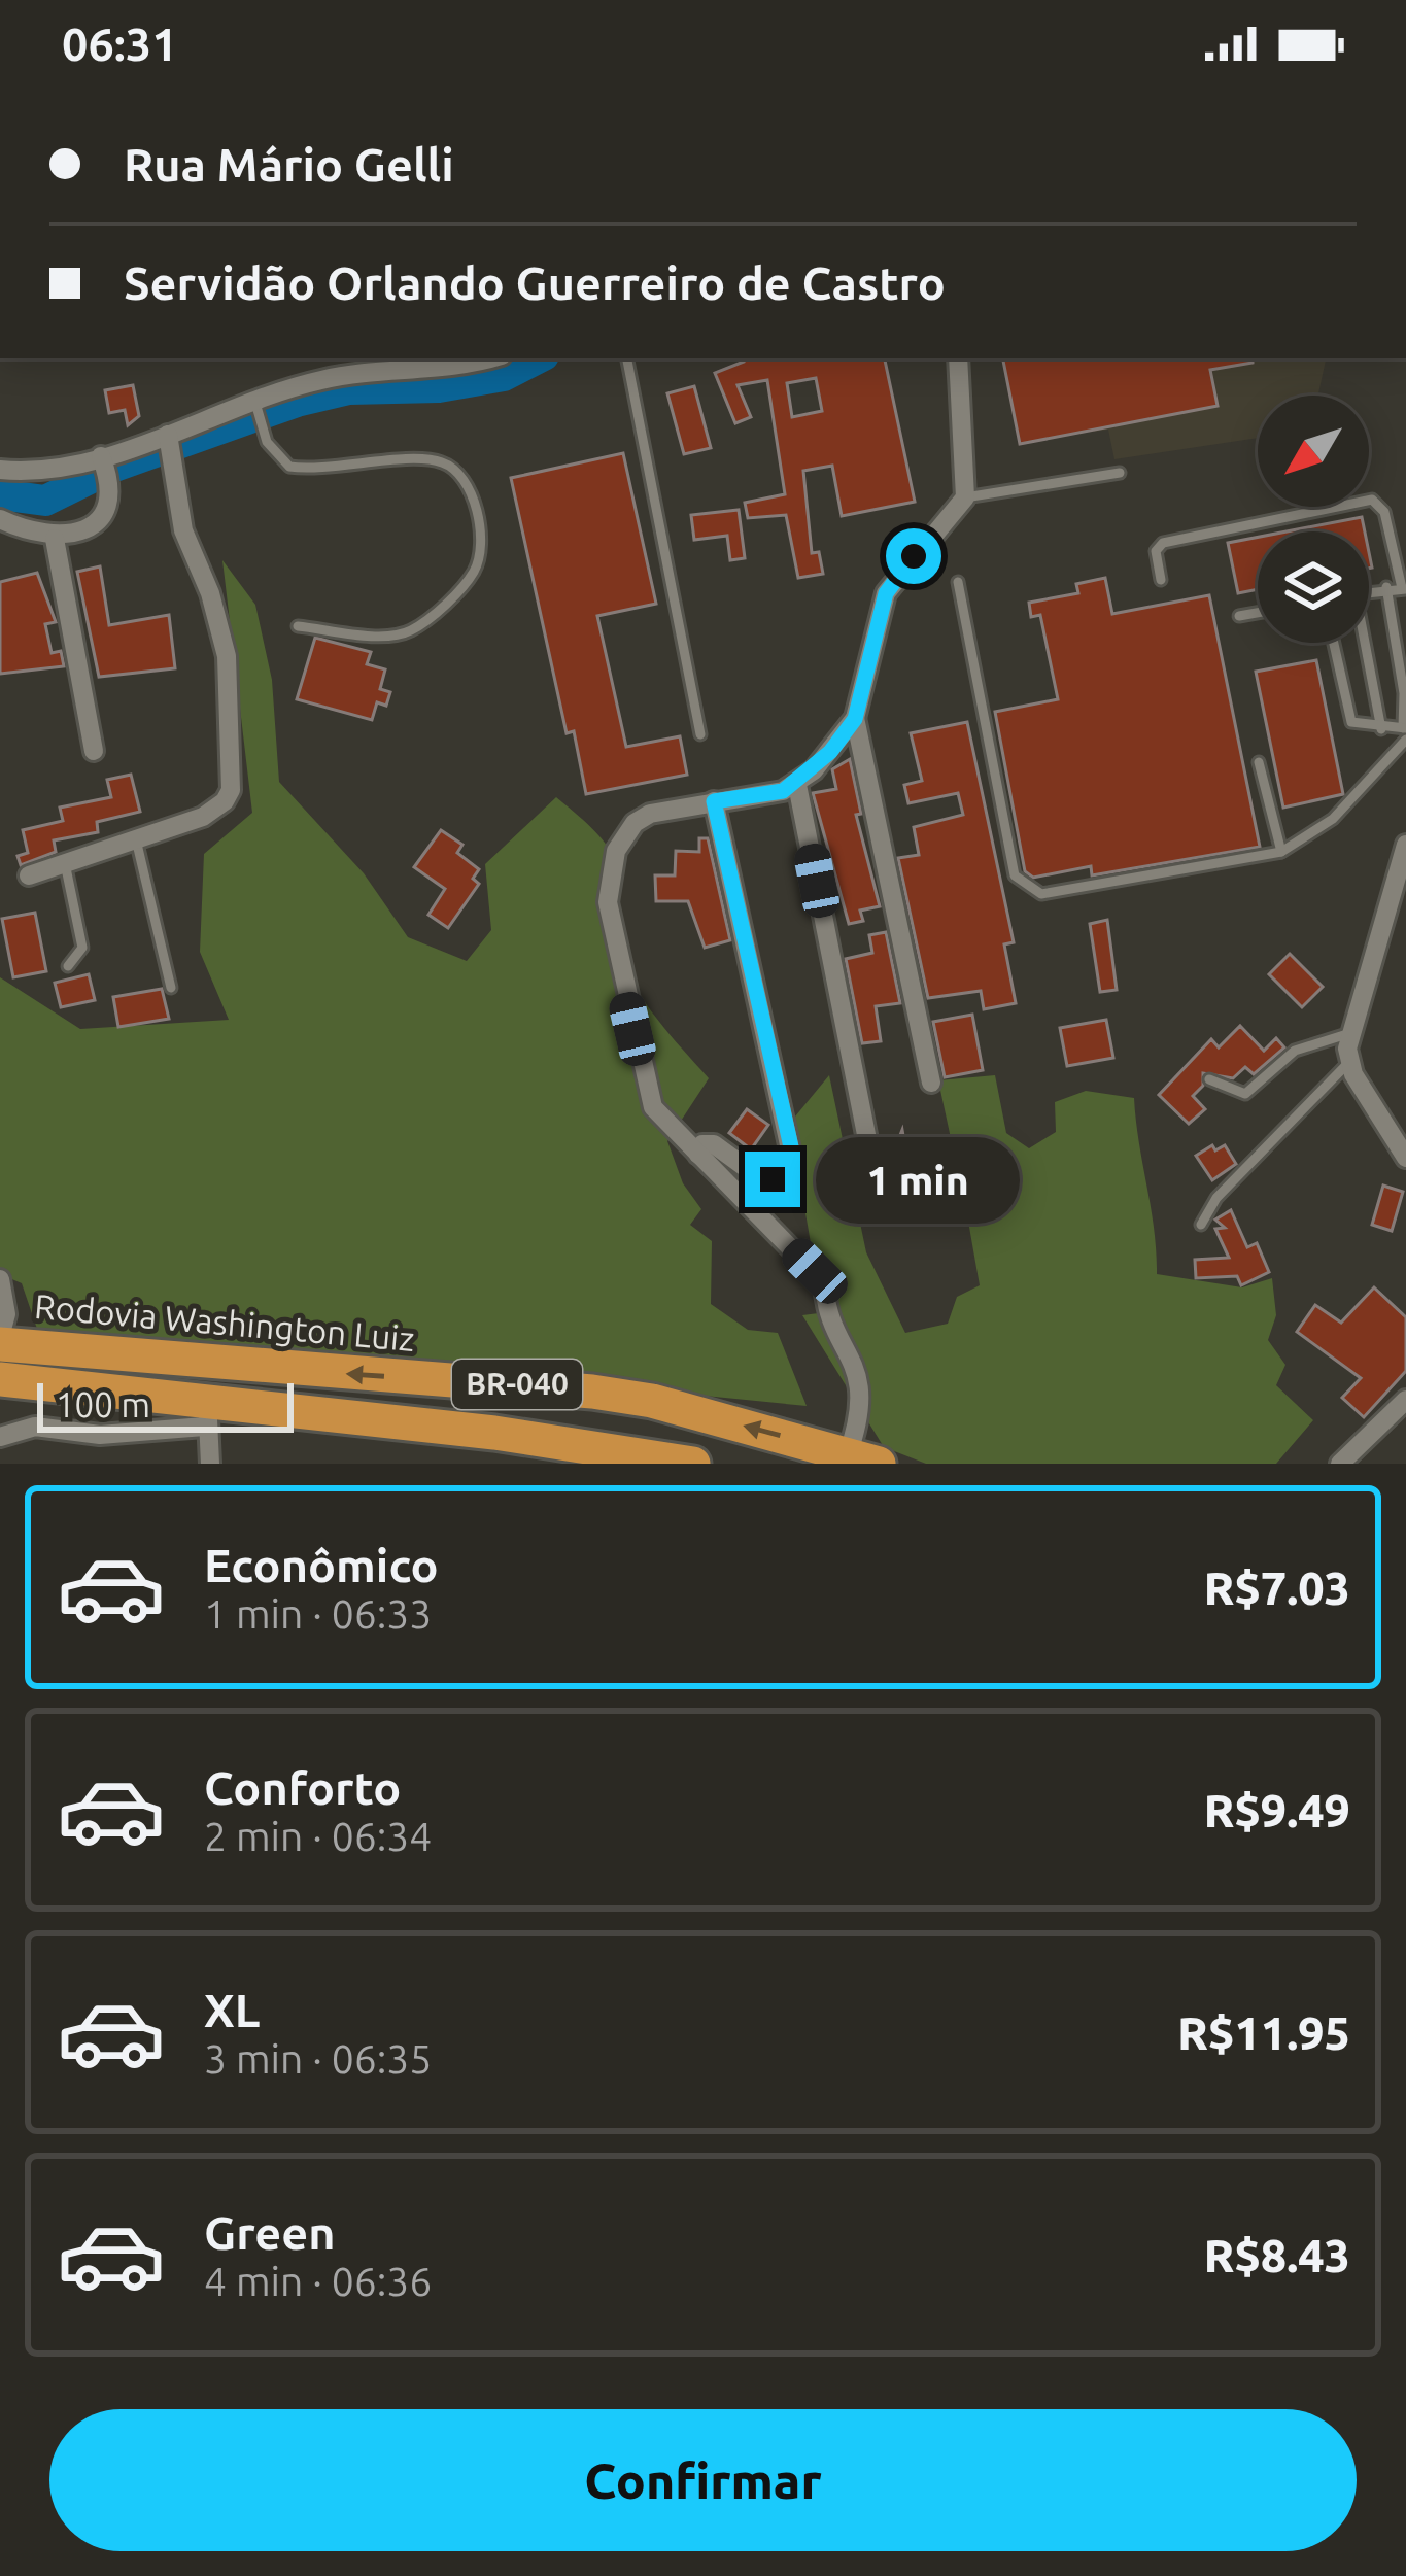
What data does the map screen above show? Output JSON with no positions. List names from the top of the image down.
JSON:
{
  "streets": {
    "highway": ["Rodovia Washington Luiz", "BR-040"]
  },
  "scale_bar": "100 m",
  "north": "bottom left",
  "page": {
    "status": "06:31",
    "banner": ["Rua Mário Gelli", "Servidão Orlando Guerreiro de Castro"],
    "bubble": "1 min",
    "scale": "100 m",
    "list": [
      {
        "name": "Econômico",
        "note": "1 min · 06:33",
        "value": "R$7.03"
      },
      {
        "name": "Conforto",
        "note": "2 min · 06:34",
        "value": "R$9.49"
      },
      {
        "name": "XL",
        "note": "3 min · 06:35",
        "value": "R$11.95"
      },
      {
        "name": "Green",
        "note": "4 min · 06:36",
        "value": "R$8.43"
      }
    ],
    "buttons": "Confirmar"
  }
}
